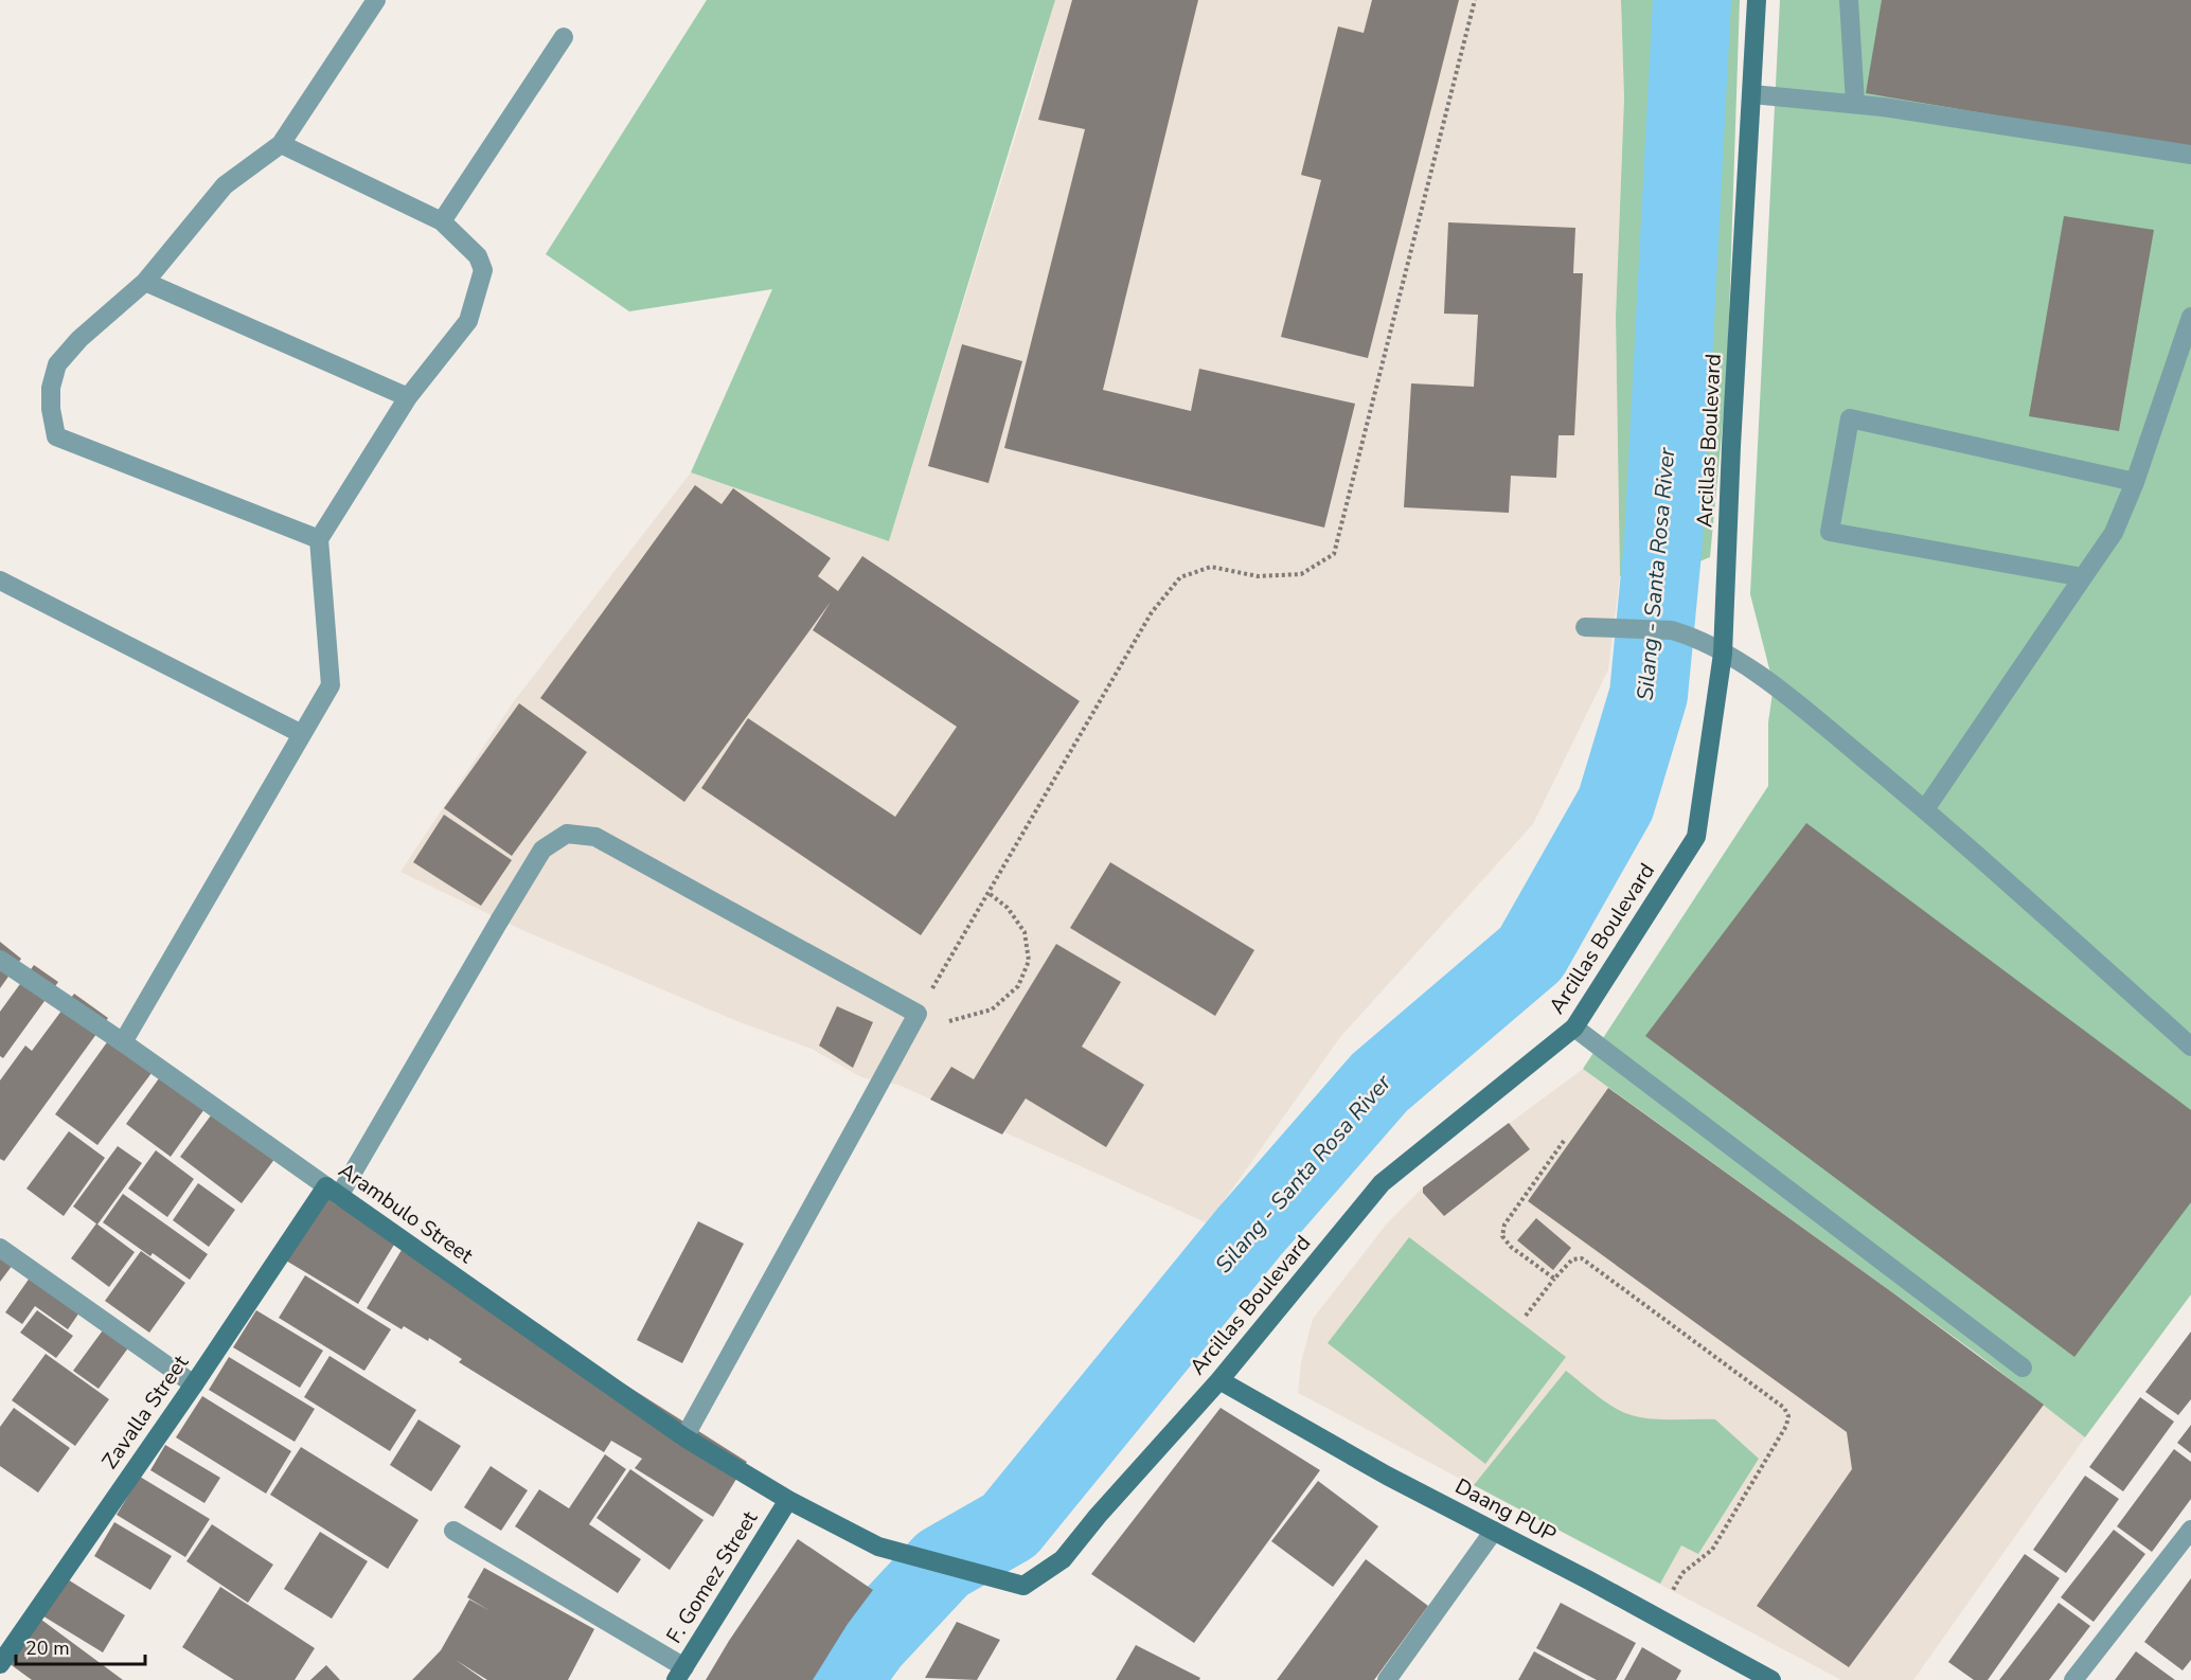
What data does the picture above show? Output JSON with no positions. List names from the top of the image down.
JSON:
{
  "streets": {
    "main road": [
      "Arcillas Boulevard",
      "Arambulo Street",
      "Zavalla Street",
      "Daang PUP",
      "F. Gomez Street"
    ]
  },
  "crossings": [
    ["Arcillas Boulevard", "Arambulo Street"],
    ["Arcillas Boulevard", "Daang PUP"],
    ["Arcillas Boulevard", "F. Gomez Street"],
    ["Arambulo Street", "Zavalla Street"],
    ["Arambulo Street", "F. Gomez Street"]
  ],
  "water": ["Silang - Santa Rosa River"],
  "scale_bar": "20 m"
}
